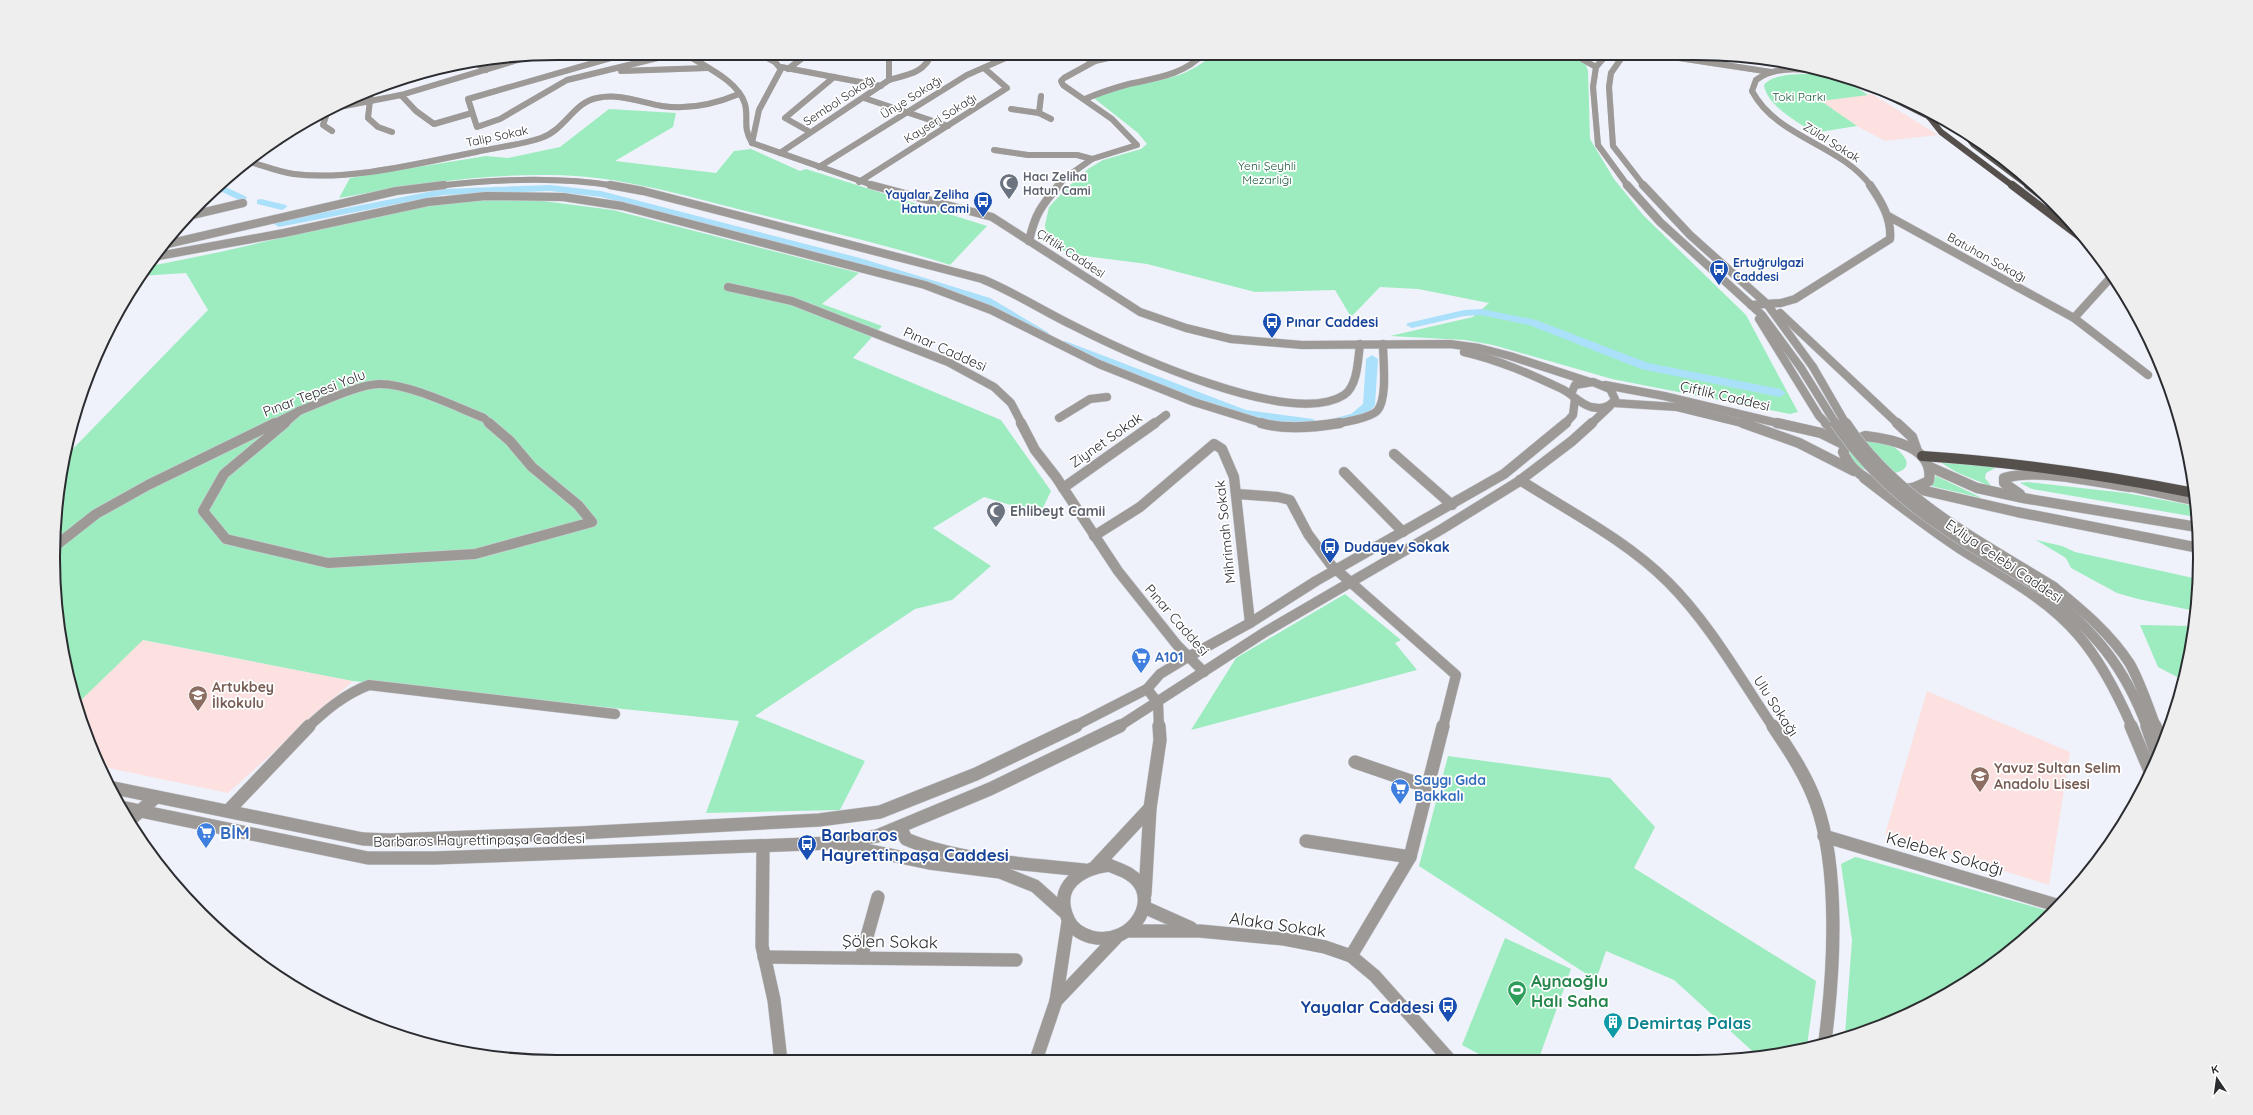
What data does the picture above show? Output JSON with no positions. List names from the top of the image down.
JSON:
{
  "streets": {
    "street": [
      "Ünye Sokağı",
      "Sembol Sokağı",
      "Kayseri Sokağı",
      "Talip Sokak",
      "Zülal Sokak",
      "Çiftlik Caddesi",
      "Batuhan Sokağı",
      "Pınar Caddesi",
      "Pınar Tepesi Yolu",
      "Ziynet Sokak",
      "Mihrimah Sokak",
      "Evliya Çelebi Caddesi",
      "Ulu Sokağı",
      "Barbaros Hayrettinpaşa Caddesi",
      "Kelebek Sokağı",
      "Alaka Sokak",
      "Şölen Sokak"
    ]
  },
  "crossings": [
    ["Ünye Sokağı", "Kayseri Sokağı"],
    ["Ünye Sokağı", "Çiftlik Caddesi"],
    ["Sembol Sokağı", "Çiftlik Caddesi"],
    ["Kayseri Sokağı", "Çiftlik Caddesi"],
    ["Zülal Sokak", "Batuhan Sokağı"],
    ["Zülal Sokak", "Evliya Çelebi Caddesi"],
    ["Çiftlik Caddesi", "Evliya Çelebi Caddesi"],
    ["Çiftlik Caddesi", "Barbaros Hayrettinpaşa Caddesi"],
    ["Pınar Caddesi", "Ziynet Sokak"],
    ["Pınar Caddesi", "Mihrimah Sokak"],
    ["Pınar Caddesi", "Barbaros Hayrettinpaşa Caddesi"],
    ["Mihrimah Sokak", "Barbaros Hayrettinpaşa Caddesi"],
    ["Ulu Sokağı", "Barbaros Hayrettinpaşa Caddesi"],
    ["Ulu Sokağı", "Kelebek Sokağı"]
  ],
  "parks": ["Toki Parkı", "Yeni Şeyhli Mezarlığı"],
  "places": {
    "mosque": ["Hacı Zeliha Hatun Cami", "Ehlibeyt Camii"],
    "bus stop": [
      "Yayalar Zeliha Hatun Cami",
      "Ertuğrulgazi Caddesi",
      "Pınar Caddesi",
      "Dudayev Sokak",
      "Barbaros Hayrettinpaşa Caddesi",
      "Yayalar Caddesi"
    ],
    "supermarket": ["A101", "Saygı Gıda Bakkalı", "BİM"],
    "school or university": ["Artukbey İlkokulu", "Yavuz Sultan Selim Anadolu Lisesi"],
    "sports": ["Aynaoğlu Halı Saha"],
    "building": ["Demirtaş Palas"]
  },
  "north": "top"
}
